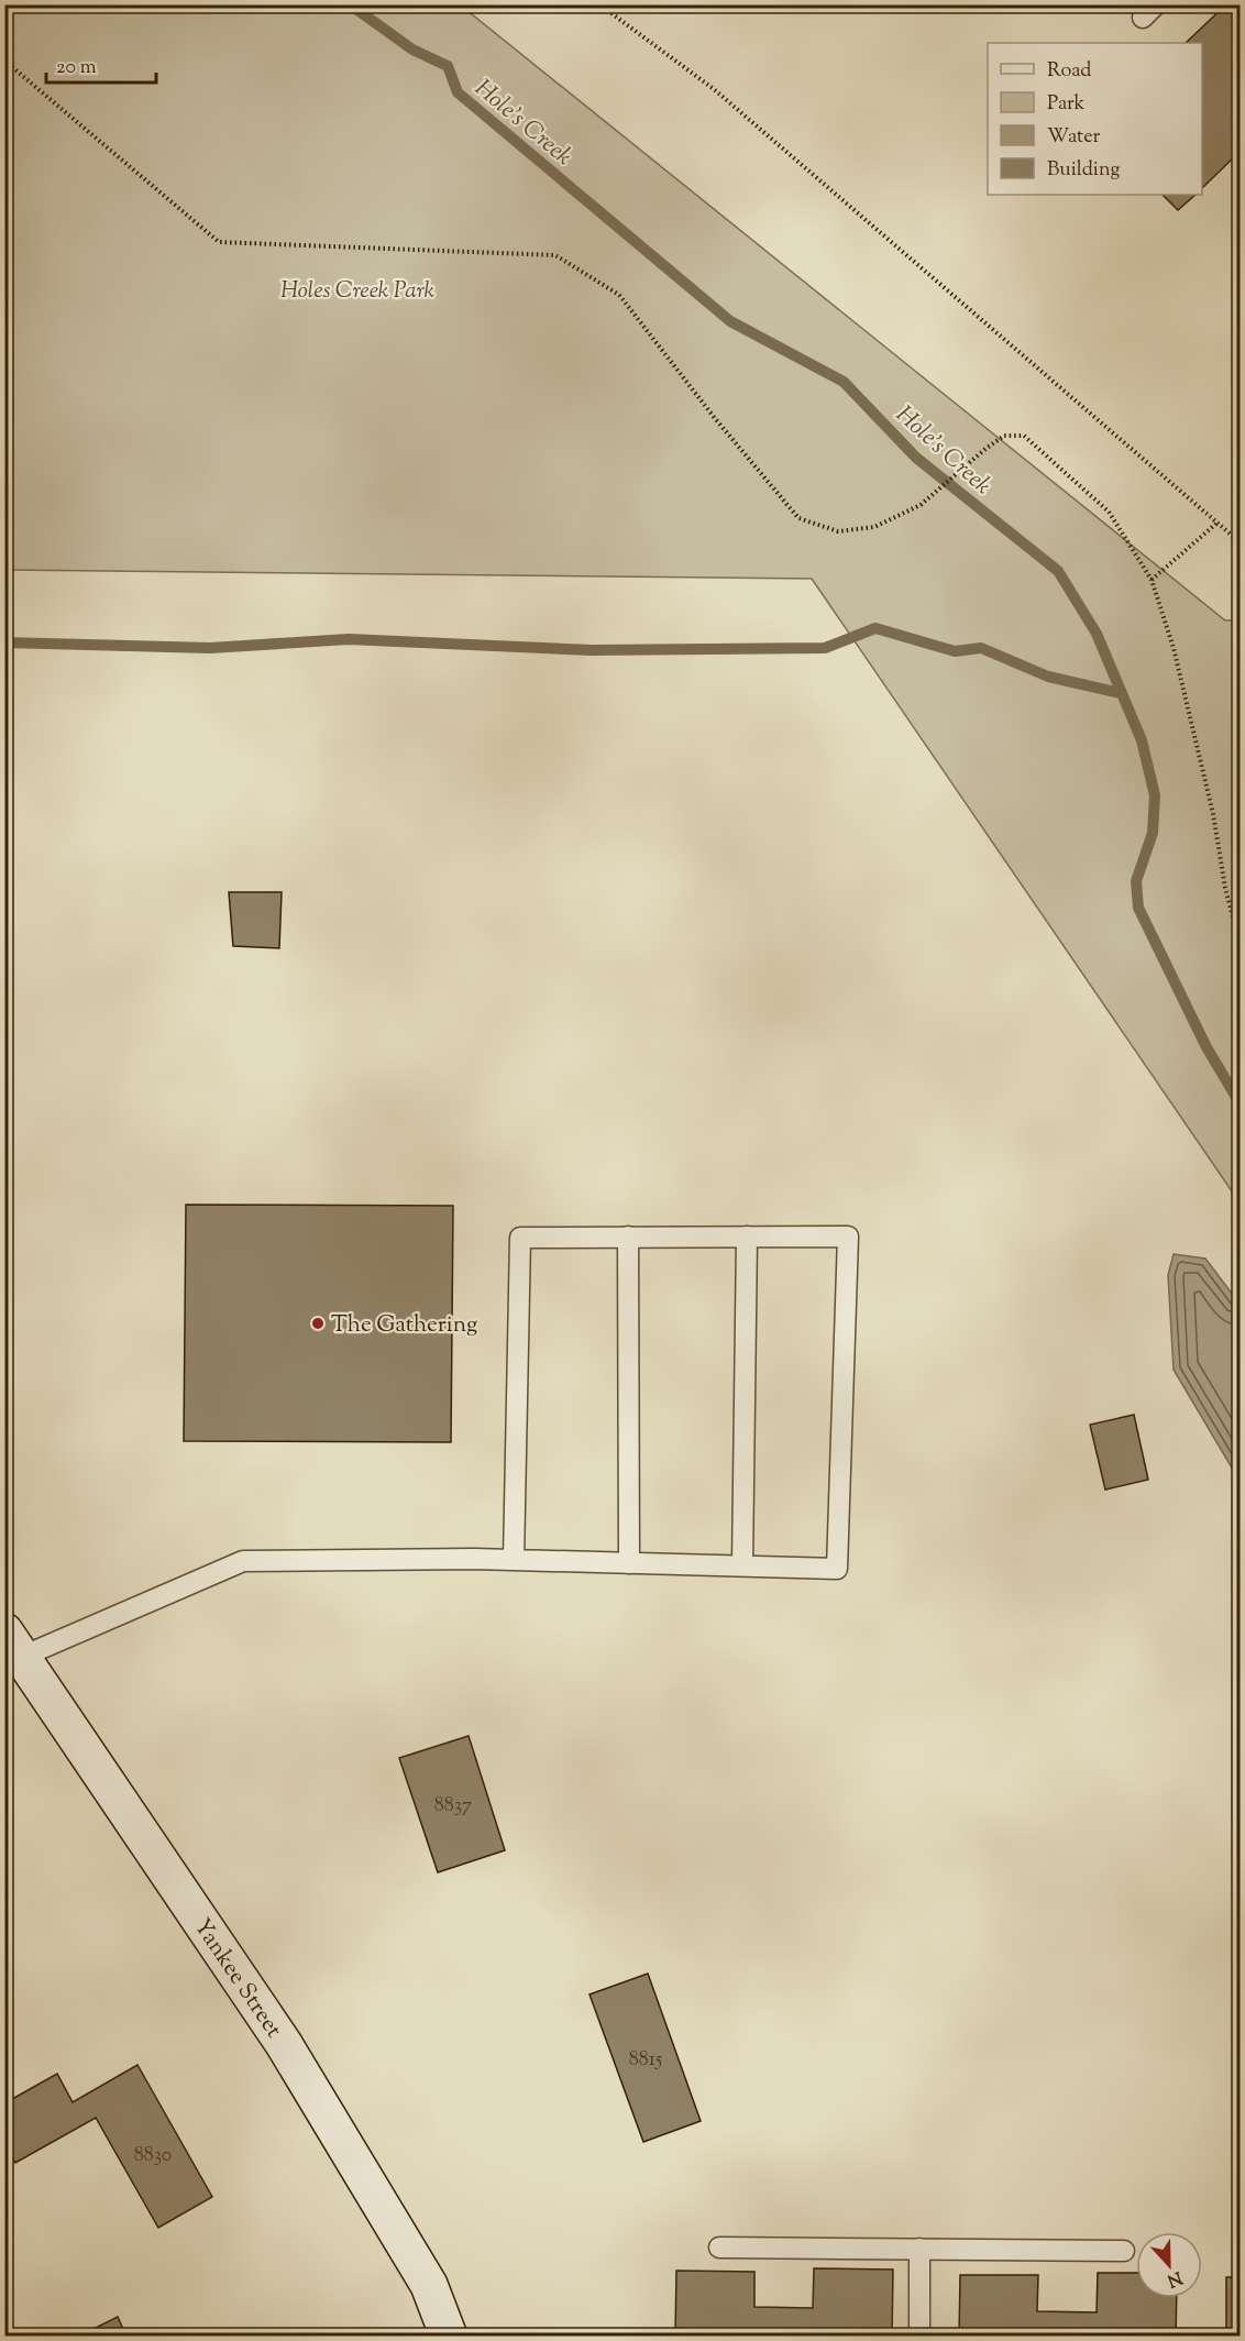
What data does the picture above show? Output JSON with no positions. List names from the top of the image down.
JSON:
{
  "streets": {
    "street": ["Yankee Street"]
  },
  "water": ["Hole's Creek"],
  "parks": ["Holes Creek Park"],
  "places": ["The Gathering"],
  "house_numbers": ["8837", "8815", "8830"],
  "legend": [
    "Road",
    "Park",
    "Water",
    "Building"
  ],
  "scale_bar": "20 m",
  "north": "bottom"
}
